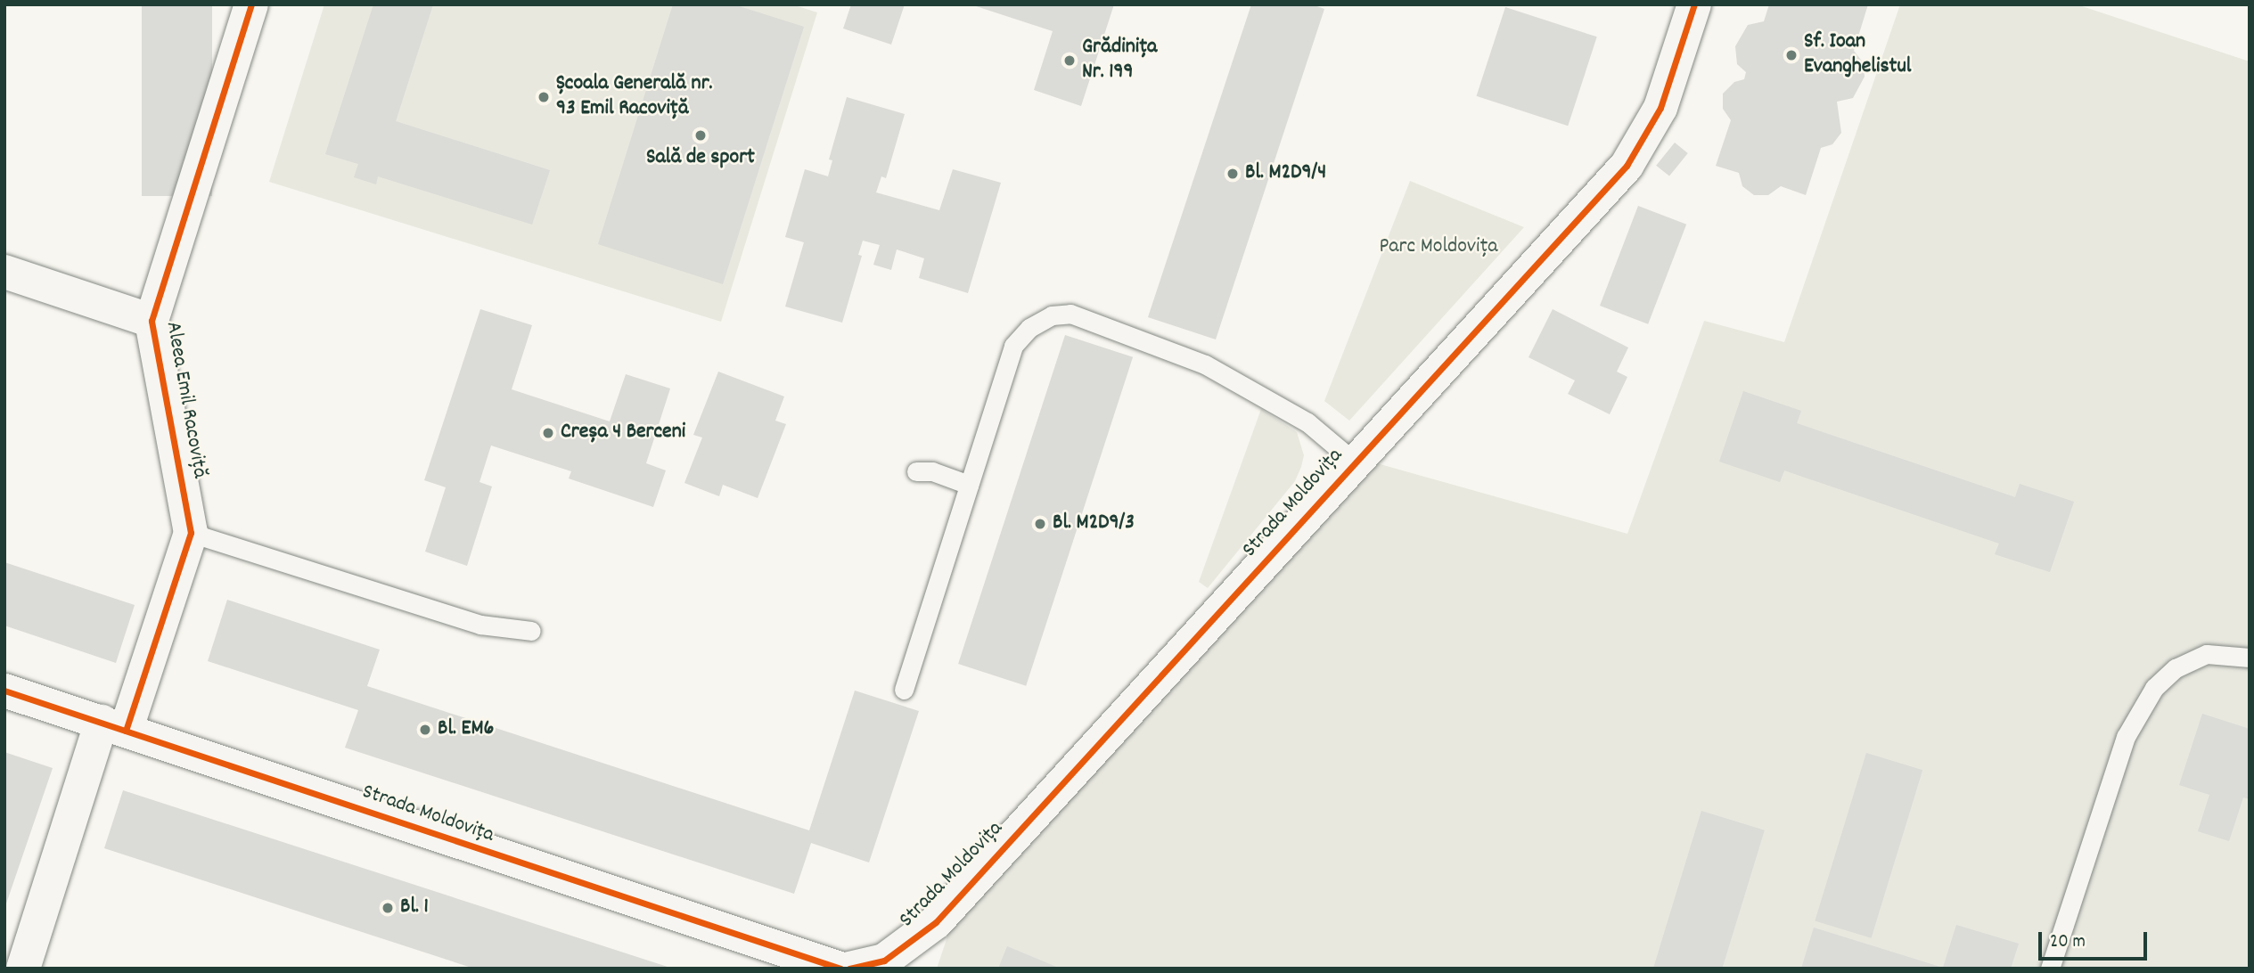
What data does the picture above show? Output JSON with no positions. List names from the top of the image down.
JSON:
{
  "streets": {
    "street": ["Aleea Emil Racoviță", "Strada Moldovița"]
  },
  "crossings": [
    ["Aleea Emil Racoviță", "Strada Moldovița"]
  ],
  "parks": ["Parc Moldovița"],
  "places": [
    "Sf. Ioan Evanghelistul",
    "Grădinița Nr. 199",
    "Școala Generală nr. 93 Emil Racoviță",
    "Sală de sport",
    "Bl. M2D9/4",
    "Creșa 4 Berceni",
    "Bl. M2D9/3",
    "Bl. EM6",
    "Bl. 1"
  ],
  "scale_bar": "20 m"
}
